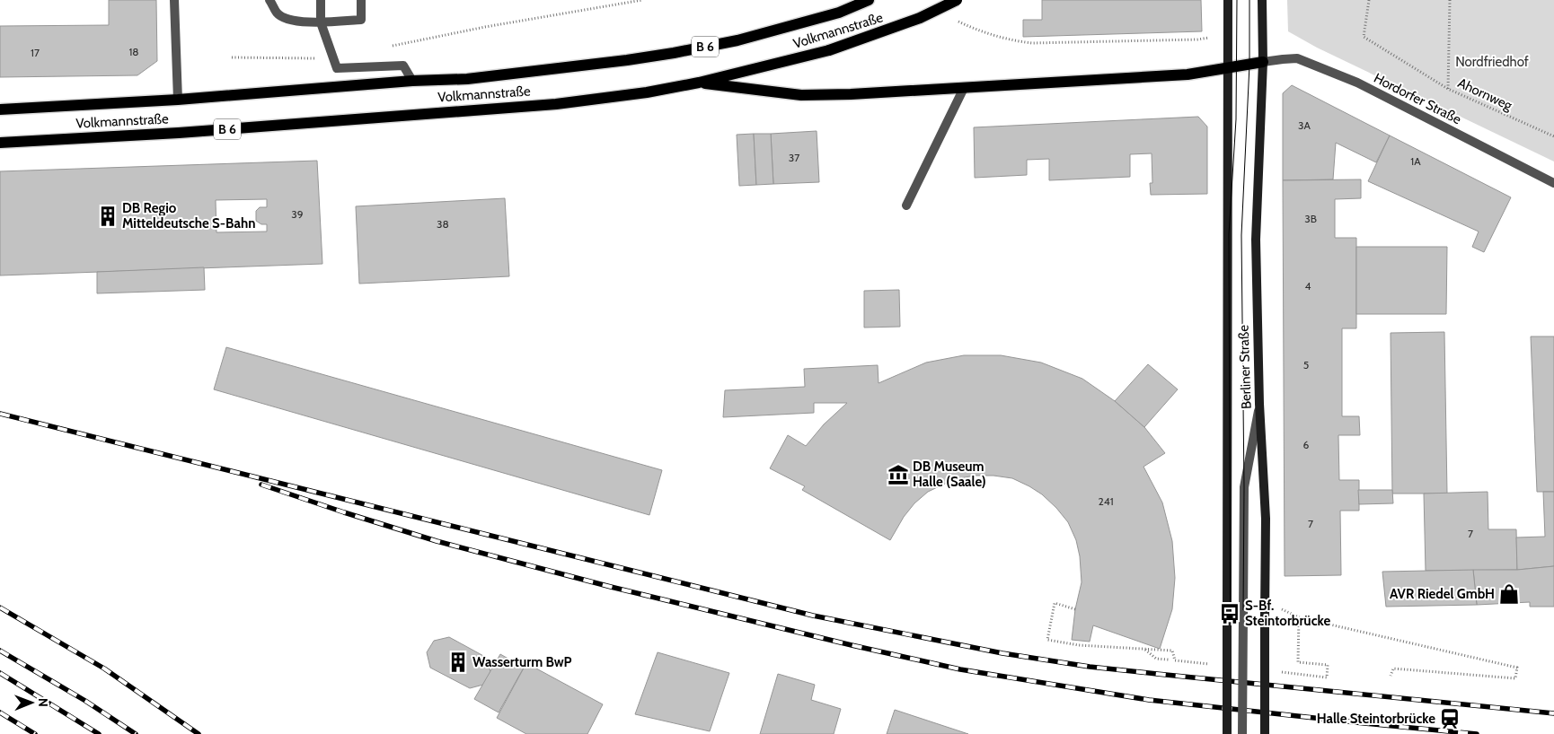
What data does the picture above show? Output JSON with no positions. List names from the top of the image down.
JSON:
{
  "streets": {
    "main road": ["Volkmannstraße", "B 6"],
    "street": ["Hordorfer Straße", "Berliner Straße"],
    "path": ["Ahornweg"]
  },
  "crossings": [
    ["Hordorfer Straße", "Berliner Straße"]
  ],
  "parks": ["Nordfriedhof"],
  "places": {
    "building": ["DB Regio Mitteldeutsche S-Bahn", "Wasserturm BwP"],
    "museum": ["DB Museum Halle (Saale)"],
    "shop": ["AVR Riedel GmbH"],
    "bus stop": ["S-Bf. Steintorbrücke"],
    "station": ["Halle Steintorbrücke"]
  },
  "house_numbers": [
    "18",
    "17",
    "3A",
    "37",
    "1A",
    "39",
    "3B",
    "38",
    "4",
    "5",
    "6",
    "241",
    "7",
    "7"
  ],
  "north": "right"
}
